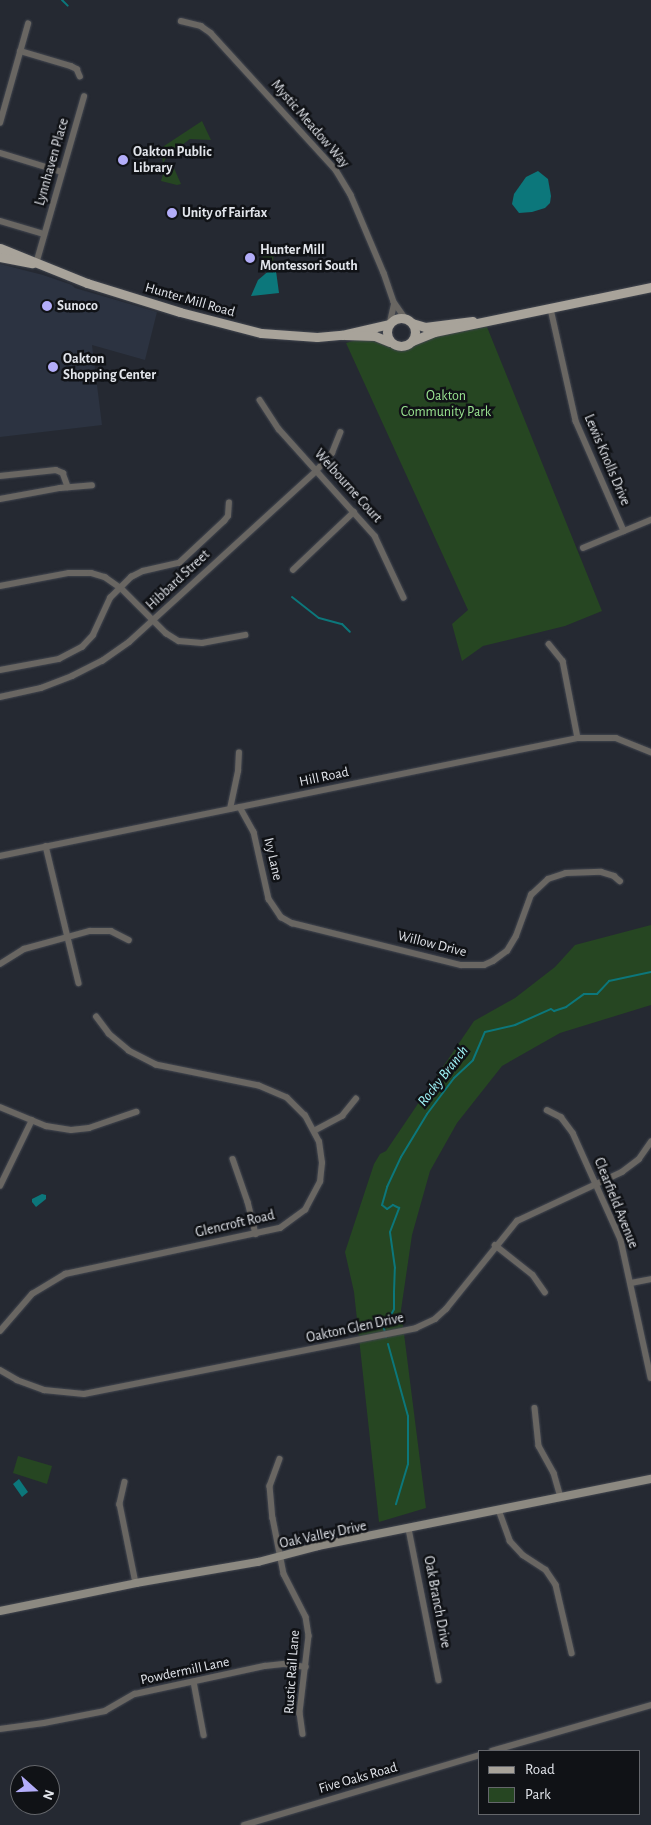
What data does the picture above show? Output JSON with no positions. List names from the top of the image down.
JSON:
{
  "streets": {
    "main road": ["Hunter Mill Road"],
    "street": [
      "Mystic Meadow Way",
      "Lynnhaven Place",
      "Lewis Knolls Drive",
      "Welbourne Court",
      "Hibbard Street",
      "Hill Road",
      "Ivy Lane",
      "Willow Drive",
      "Clearfield Avenue",
      "Glencroft Road",
      "Oakton Glen Drive",
      "Oak Valley Drive",
      "Oak Branch Drive",
      "Powdermill Lane",
      "Rustic Rail Lane",
      "Five Oaks Road"
    ]
  },
  "crossings": [
    ["Mystic Meadow Way", "Hunter Mill Road"],
    ["Lynnhaven Place", "Hunter Mill Road"],
    ["Hunter Mill Road", "Lewis Knolls Drive"],
    ["Welbourne Court", "Hibbard Street"],
    ["Hill Road", "Ivy Lane"],
    ["Ivy Lane", "Willow Drive"],
    ["Clearfield Avenue", "Oakton Glen Drive"],
    ["Oak Valley Drive", "Oak Branch Drive"],
    ["Oak Valley Drive", "Rustic Rail Lane"],
    ["Powdermill Lane", "Rustic Rail Lane"]
  ],
  "water": ["Rocky Branch"],
  "parks": ["Oakton Community Park"],
  "places": [
    "Oakton Public Library",
    "Unity of Fairfax",
    "Hunter Mill Montessori South",
    "Sunoco",
    "Oakton Shopping Center"
  ],
  "legend": ["Road", "Park"],
  "north": "right"
}
